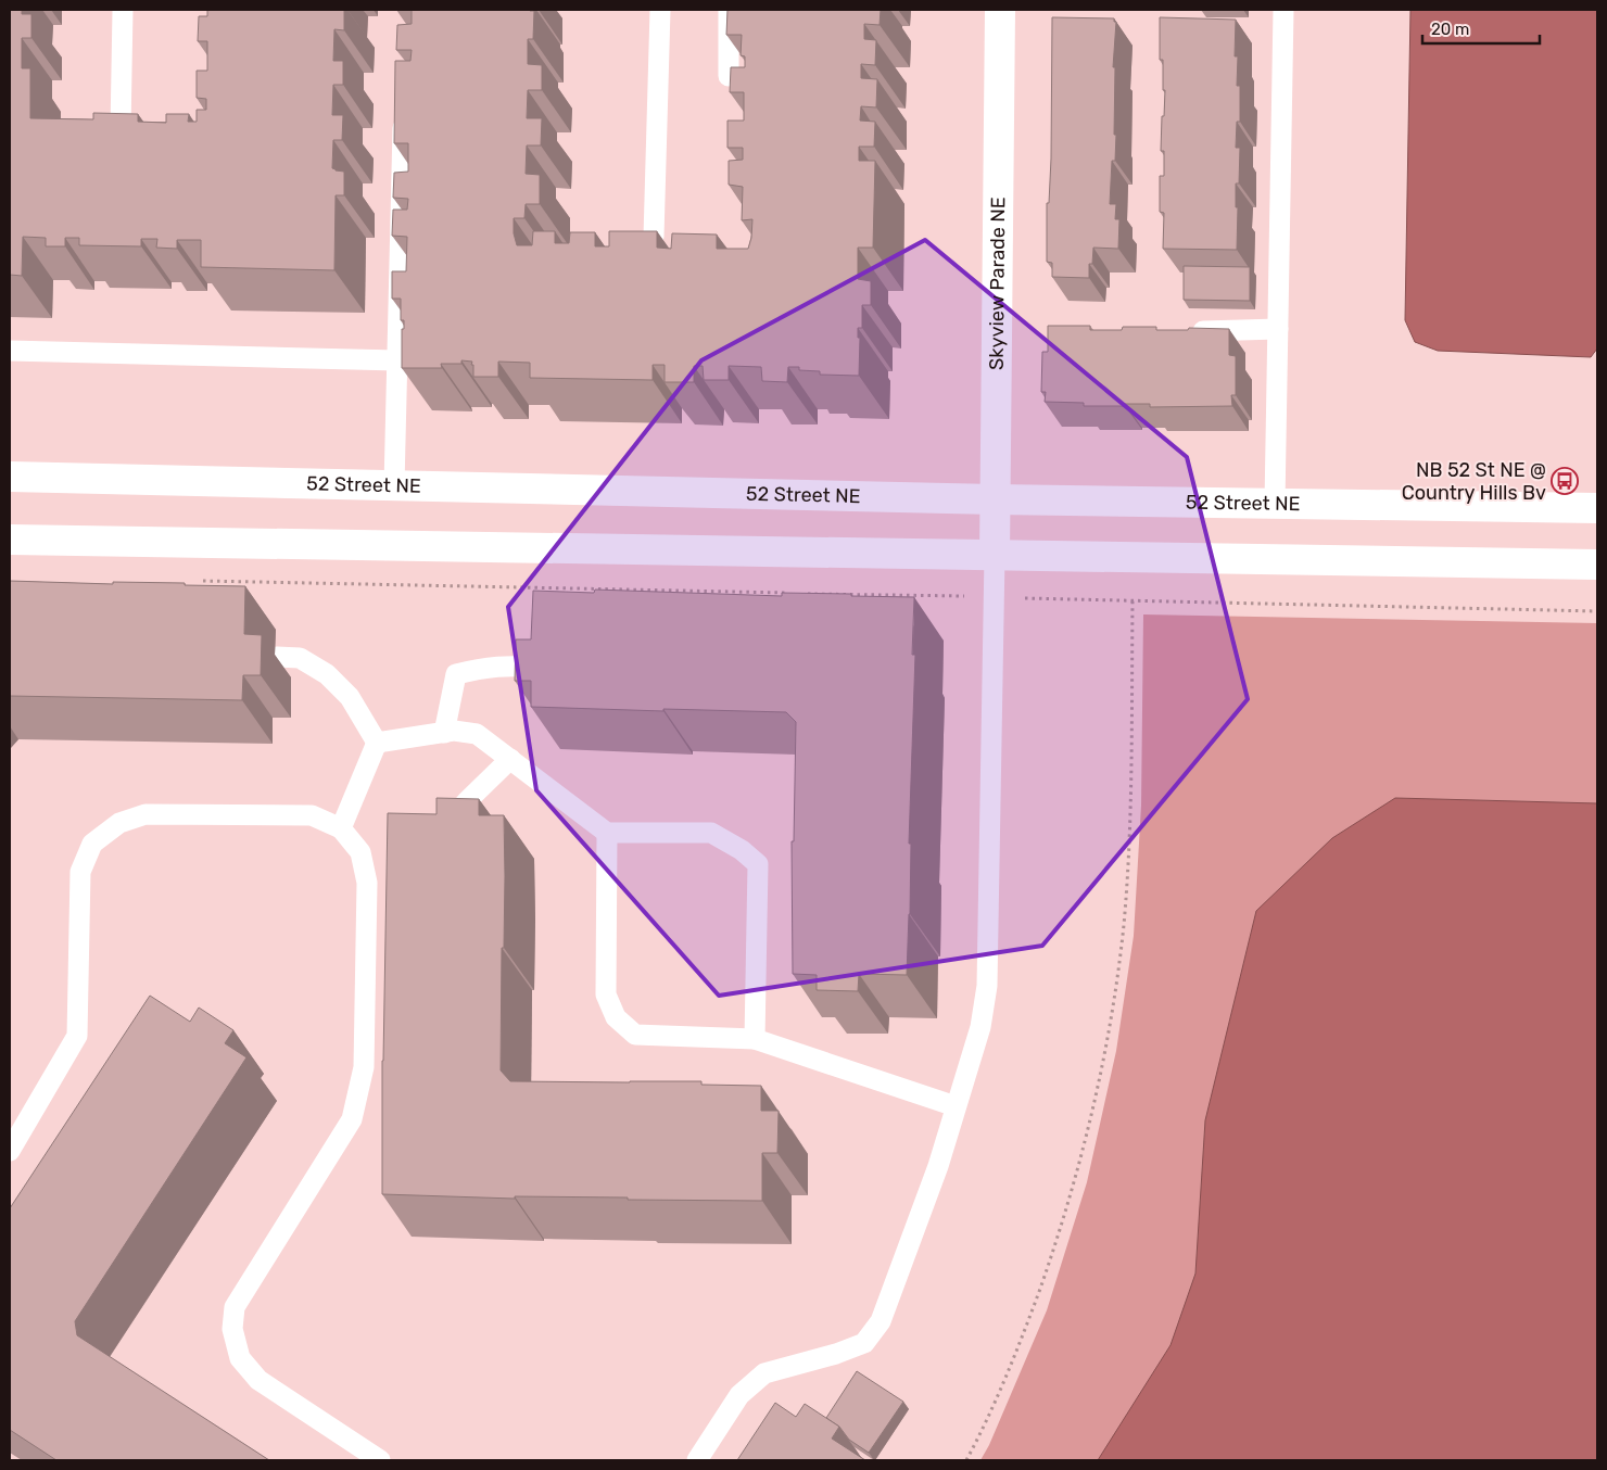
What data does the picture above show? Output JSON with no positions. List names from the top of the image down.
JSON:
{
  "streets": {
    "street": ["Skyview Parade NE", "52 Street NE"]
  },
  "crossings": [
    ["Skyview Parade NE", "52 Street NE"]
  ],
  "places": {
    "bus stop": ["NB 52 St NE @ Country Hills Bv"]
  },
  "scale_bar": "20 m"
}
